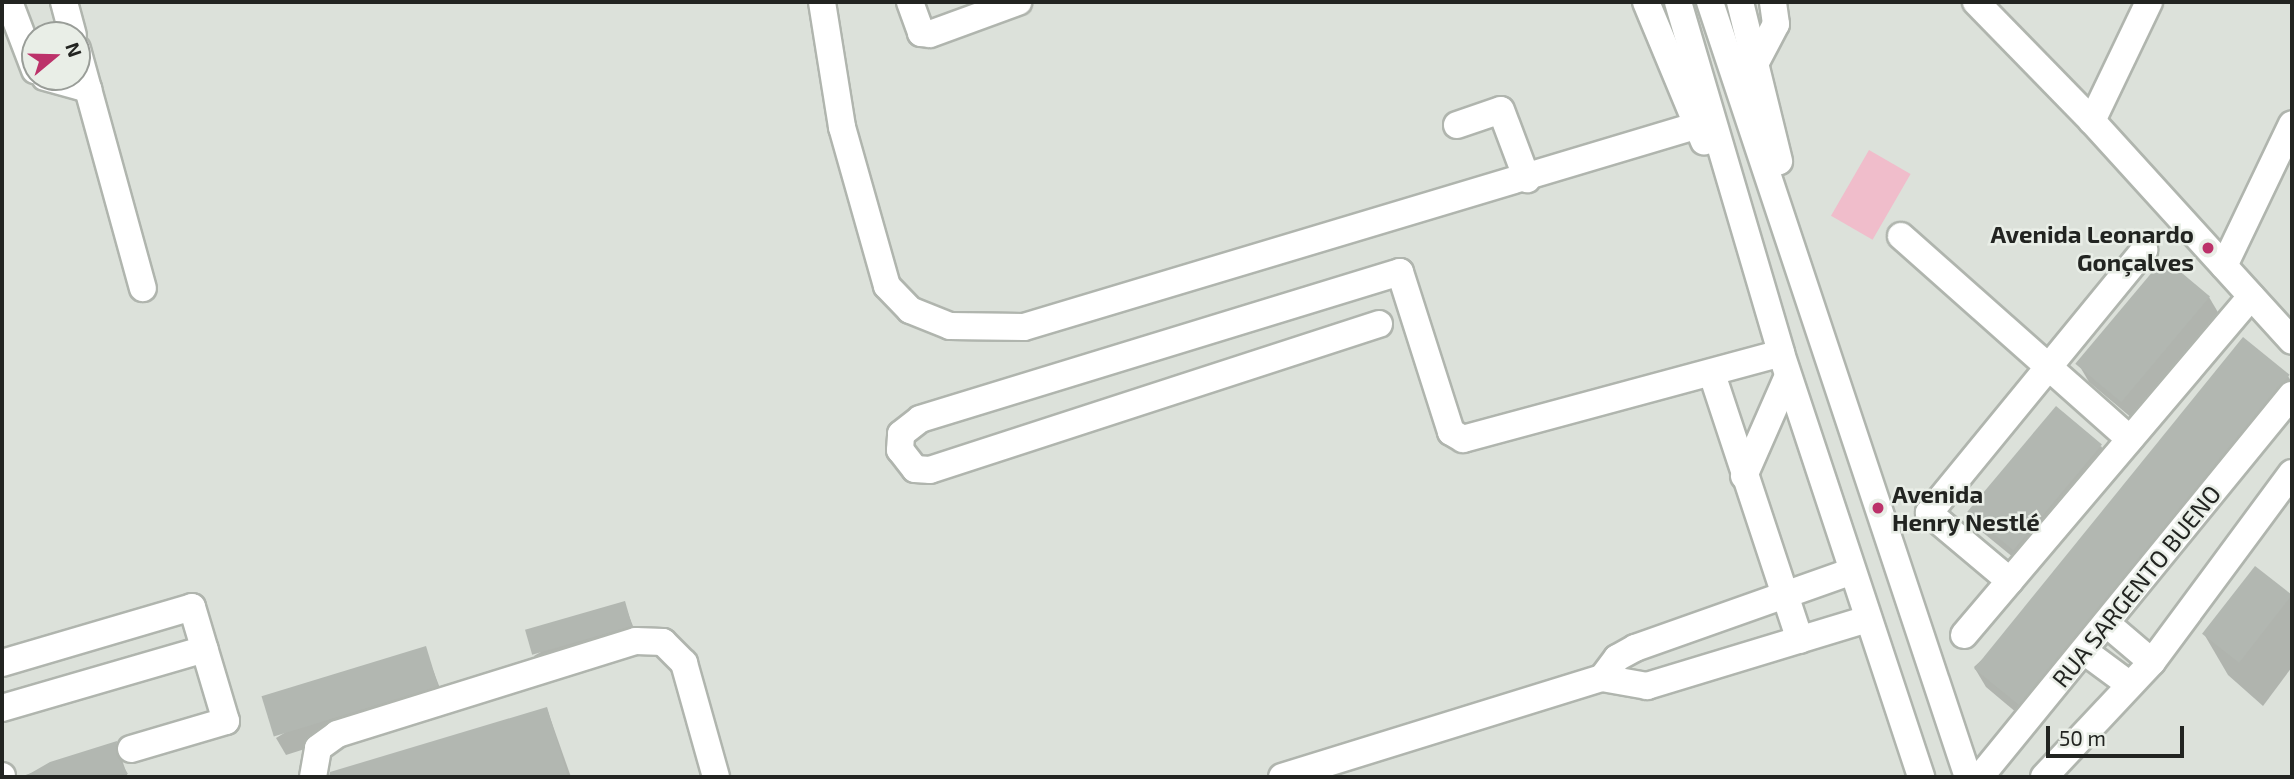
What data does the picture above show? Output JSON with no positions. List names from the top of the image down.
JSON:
{
  "streets": {
    "street": ["RUA SARGENTO BUENO"]
  },
  "places": ["Avenida Leonardo Gonçalves", "Avenida Henry Nestlé"],
  "scale_bar": "50 m",
  "north": "right"
}
